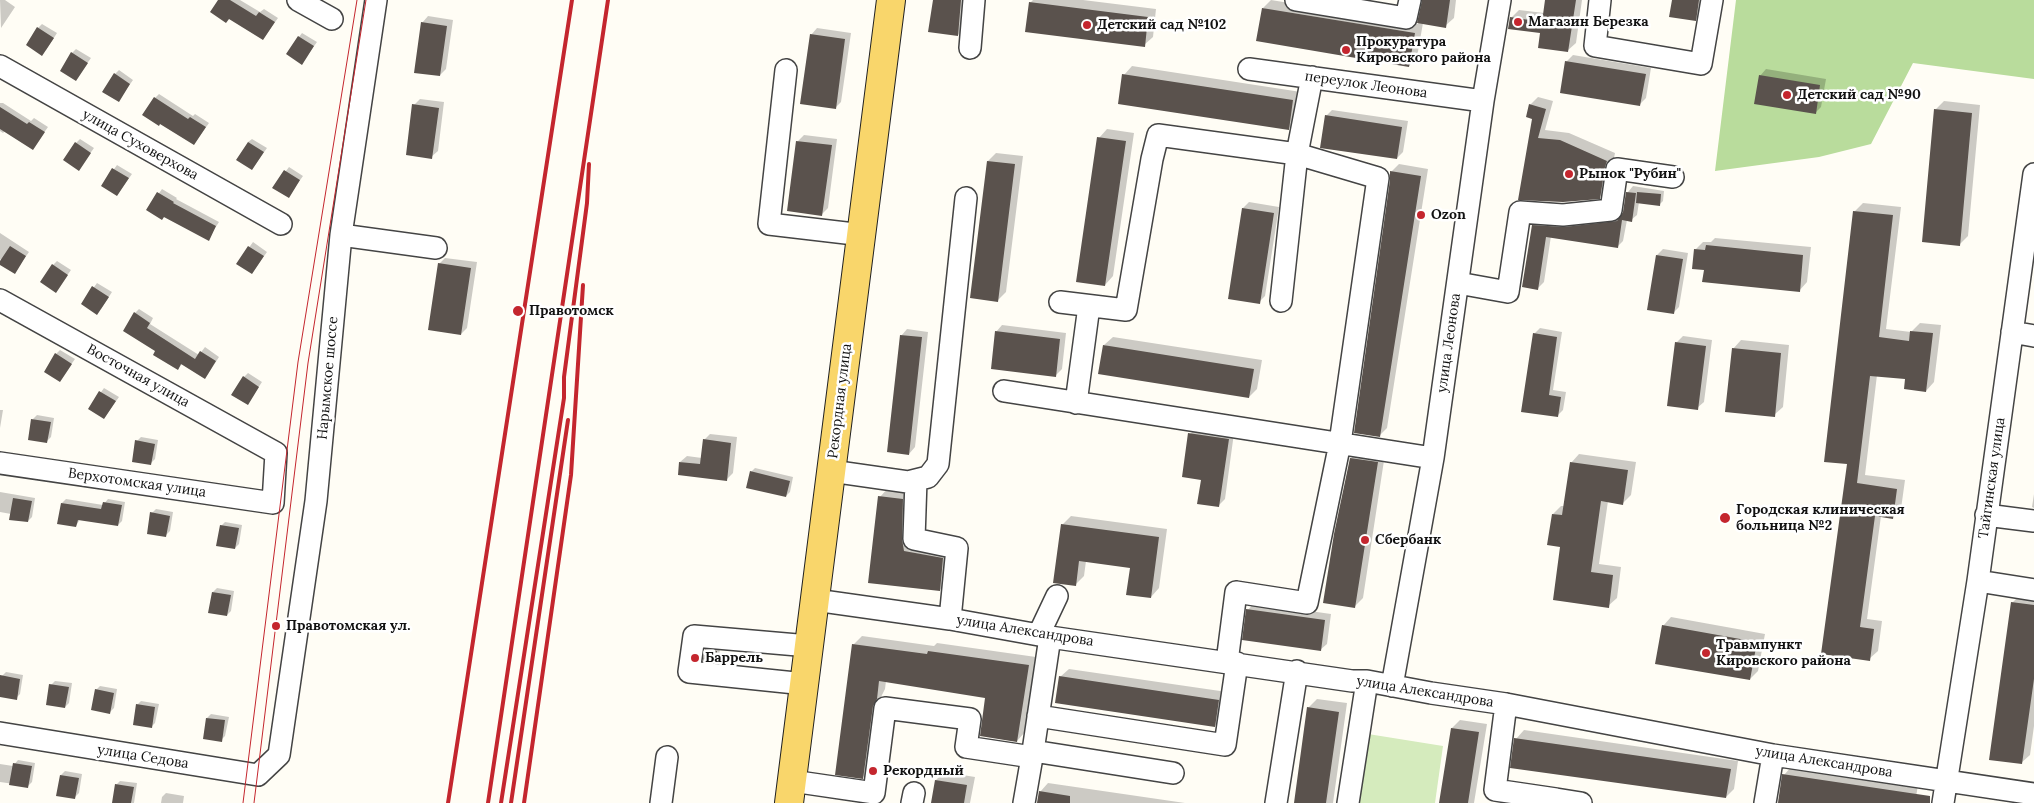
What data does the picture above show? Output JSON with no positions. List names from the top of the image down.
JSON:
{
  "streets": {
    "main road": ["Рекордная улица"],
    "street": [
      "переулок Леонова",
      "улица Суховерхова",
      "улица Леонова",
      "Восточная улица",
      "Нарымское шоссе",
      "Тайгинская улица",
      "Верхотомская улица",
      "улица Александрова",
      "улица Седова"
    ]
  },
  "crossings": [
    ["переулок Леонова", "улица Леонова"],
    ["улица Леонова", "улица Александрова"],
    ["Восточная улица", "Верхотомская улица"],
    ["Нарымское шоссе", "улица Седова"],
    ["Рекордная улица", "улица Александрова"],
    ["Тайгинская улица", "улица Александрова"]
  ],
  "places": [
    "Магазин Березка",
    "Детский сад №102",
    "Прокуратура Кировского района",
    "Детский сад №90",
    "Рынок \"Рубин\"",
    "Ozon",
    "Правотомск",
    "Городская клиническая больница №2",
    "Сбербанк",
    "Правотомская ул.",
    "Травмпункт Кировского района",
    "Баррель",
    "Рекордный"
  ]
}
